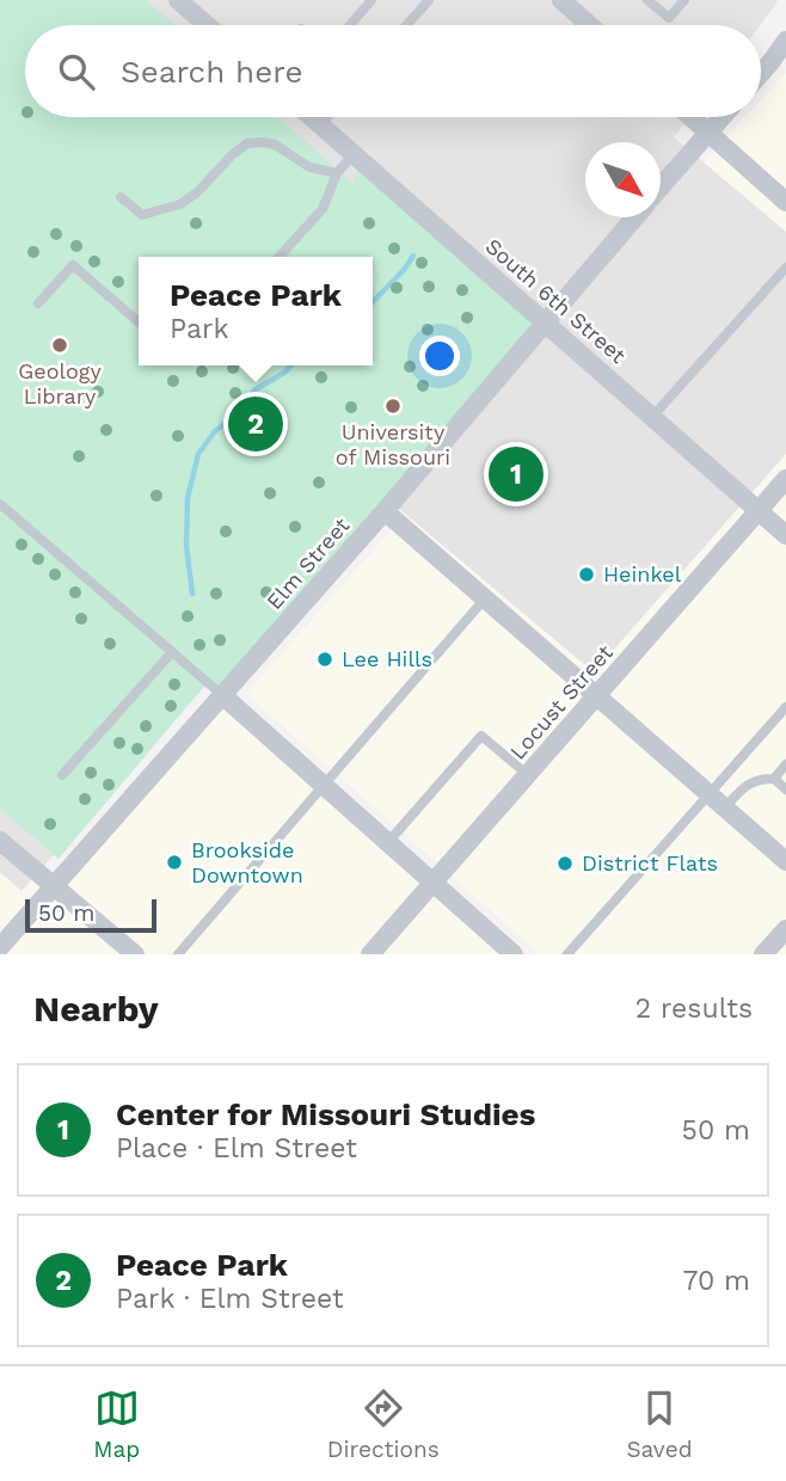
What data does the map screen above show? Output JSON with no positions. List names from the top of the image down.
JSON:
{
  "streets": {
    "street": ["South 6th Street", "Elm Street", "Locust Street"]
  },
  "crossings": [
    ["South 6th Street", "Elm Street"],
    ["South 6th Street", "Locust Street"]
  ],
  "places": [
    "Geology Library",
    "University of Missouri",
    "Heinkel",
    "Lee Hills",
    "Brookside Downtown",
    "District Flats"
  ],
  "scale_bar": "50 m",
  "north": "bottom right",
  "page": {
    "search": "Search here",
    "popup": ["Peace Park", "Park"],
    "pins": ["2", "1"],
    "scale": "50 m",
    "heading": ["Nearby", "2 results"],
    "list": [
      {
        "mark": "1",
        "name": "Center for Missouri Studies",
        "note": "Place · Elm Street",
        "value": "50 m"
      },
      {
        "mark": "2",
        "name": "Peace Park",
        "note": "Park · Elm Street",
        "value": "70 m"
      }
    ],
    "nav": ["Map", "Directions", "Saved"]
  }
}
